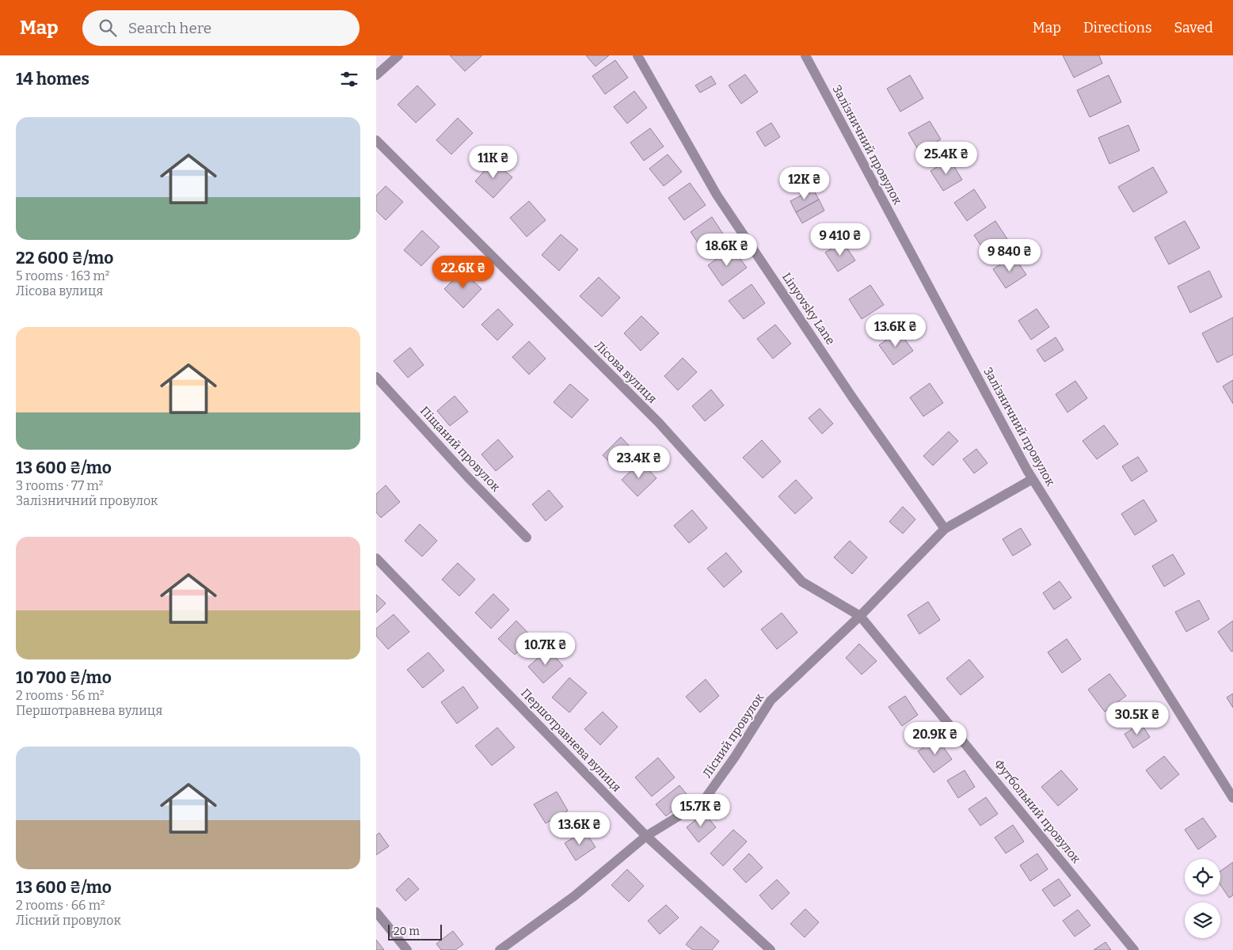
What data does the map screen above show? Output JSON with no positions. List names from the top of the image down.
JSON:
{
  "streets": {
    "street": [
      "Залізничний провулок",
      "Linyovsky Lane",
      "Лісова вулиця",
      "Піщаний провулок",
      "Лісний провулок",
      "Першотравнева вулиця",
      "Футбольний провулок"
    ]
  },
  "crossings": [
    ["Залізничний провулок", "Лісний провулок"],
    ["Linyovsky Lane", "Лісний провулок"],
    ["Лісова вулиця", "Лісний провулок"],
    ["Лісова вулиця", "Футбольний провулок"],
    ["Лісний провулок", "Першотравнева вулиця"],
    ["Лісний провулок", "Футбольний провулок"]
  ],
  "scale_bar": "20 m",
  "page": {
    "header": "Map",
    "search": "Search here",
    "nav": ["Map", "Directions", "Saved"],
    "heading": "14 homes",
    "list": [
      {
        "name": "22 600 ₴/mo",
        "note": "5 rooms · 163 m² · Лісова вулиця"
      },
      {
        "name": "13 600 ₴/mo",
        "note": "3 rooms · 77 m² · Залізничний провулок"
      },
      {
        "name": "10 700 ₴/mo",
        "note": "2 rooms · 56 m² · Першотравнева вулиця"
      },
      {
        "name": "13 600 ₴/mo",
        "note": "2 rooms · 66 m² · Лісний провулок"
      }
    ],
    "price": [
      "25.4K ₴",
      "11K ₴",
      "12K ₴",
      "9 410 ₴",
      "18.6K ₴",
      "9 840 ₴",
      "22.6K ₴",
      "13.6K ₴",
      "23.4K ₴",
      "10.7K ₴",
      "30.5K ₴",
      "20.9K ₴",
      "15.7K ₴",
      "13.6K ₴"
    ],
    "scale": "20 m"
  }
}
